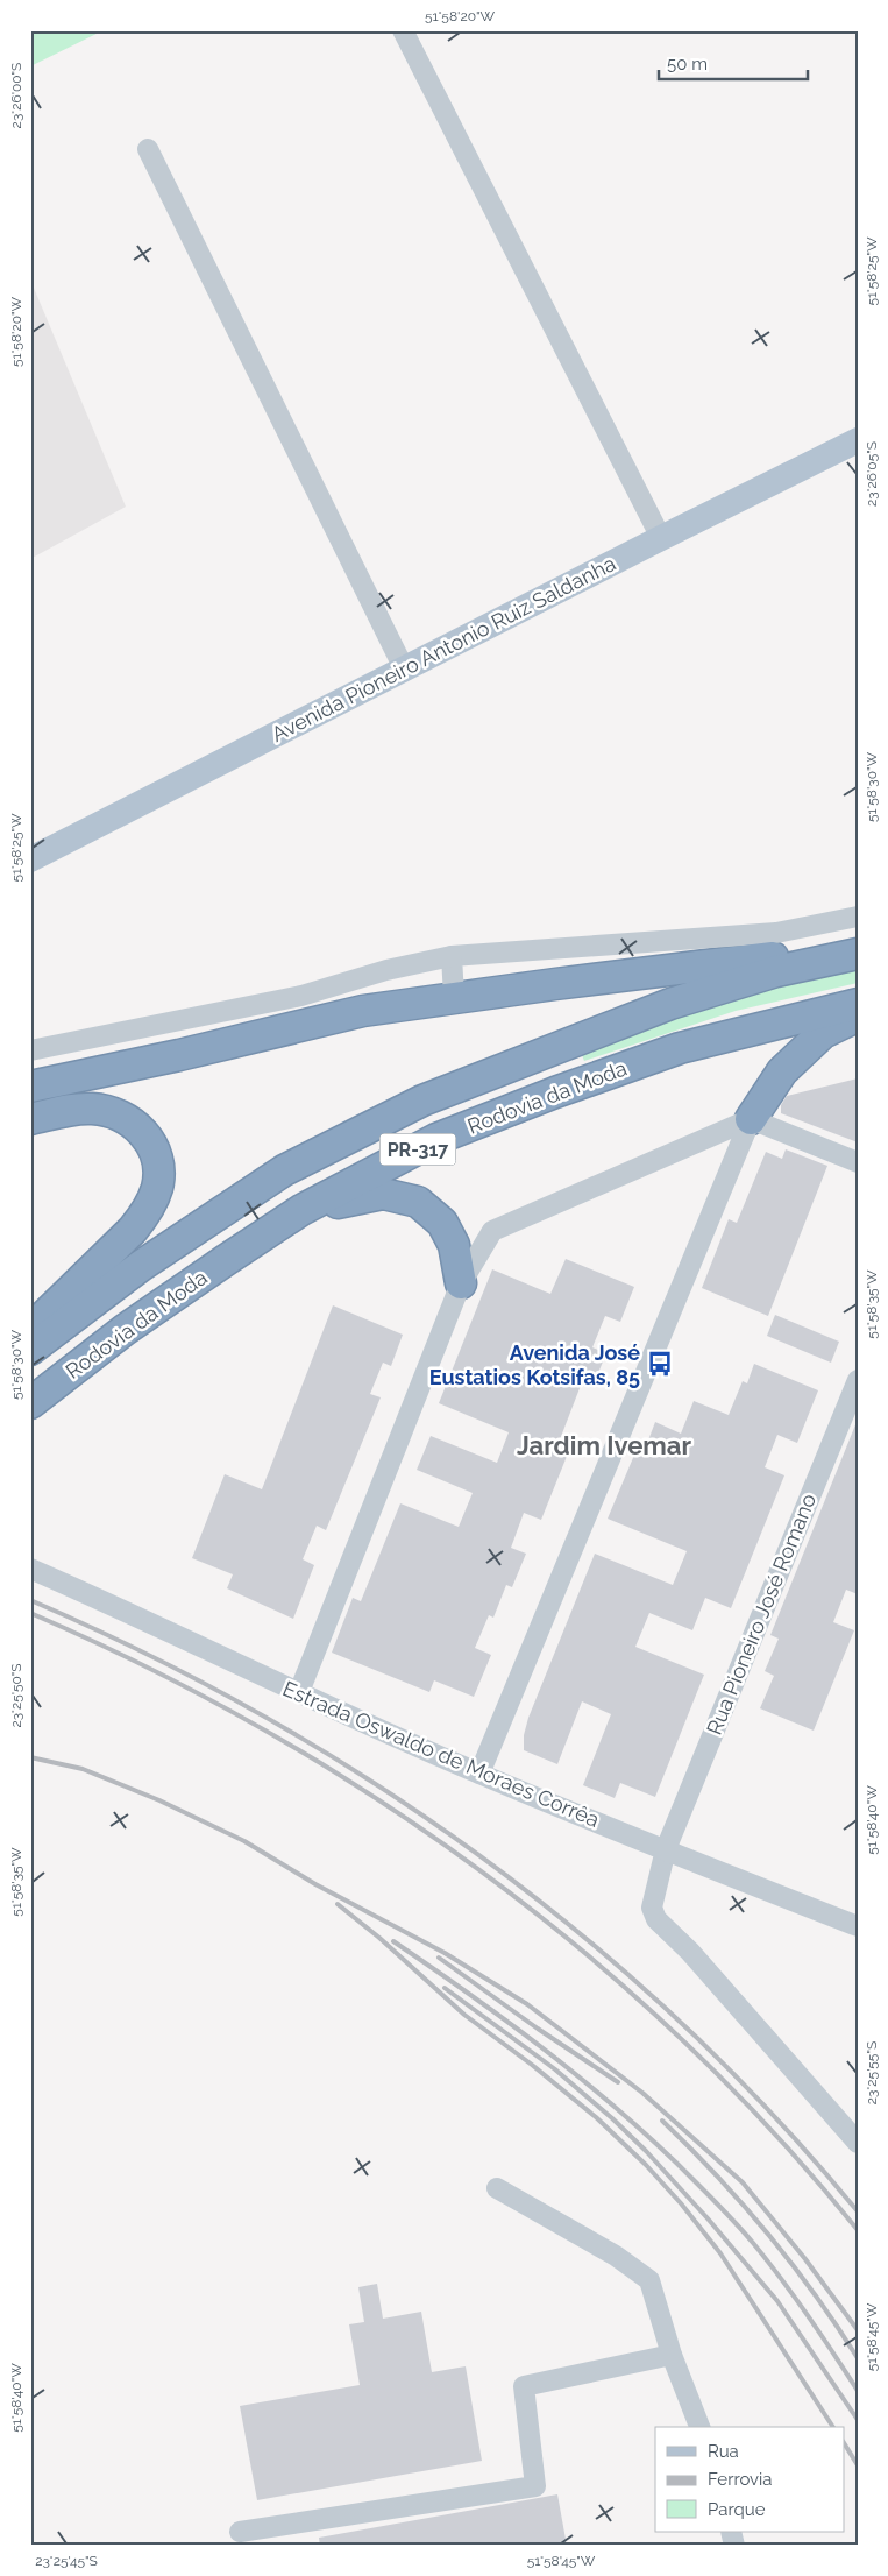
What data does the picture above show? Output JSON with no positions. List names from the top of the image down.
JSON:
{
  "streets": {
    "highway": ["Rodovia da Moda", "PR-317"],
    "main road": ["Avenida Pioneiro Antonio Ruiz Saldanha"],
    "street": ["Rua Pioneiro José Romano", "Estrada Oswaldo de Moraes Corrêa"]
  },
  "crossings": [
    ["Rua Pioneiro José Romano", "Estrada Oswaldo de Moraes Corrêa"]
  ],
  "districts": ["Jardim Ivemar"],
  "places": {
    "bus stop": ["Avenida José Eustatios Kotsifas, 85"]
  },
  "legend": ["Rua", "Ferrovia", "Parque"],
  "scale_bar": "50 m",
  "coordinates": [
    "51°58'20\"W",
    "23°26'00\"S",
    "51°58'25\"W",
    "23°26'05\"S",
    "51°58'30\"W",
    "51°58'35\"W",
    "23°25'50\"S",
    "51°58'40\"W",
    "23°25'55\"S",
    "51°58'45\"W",
    "23°25'45\"S"
  ]
}
